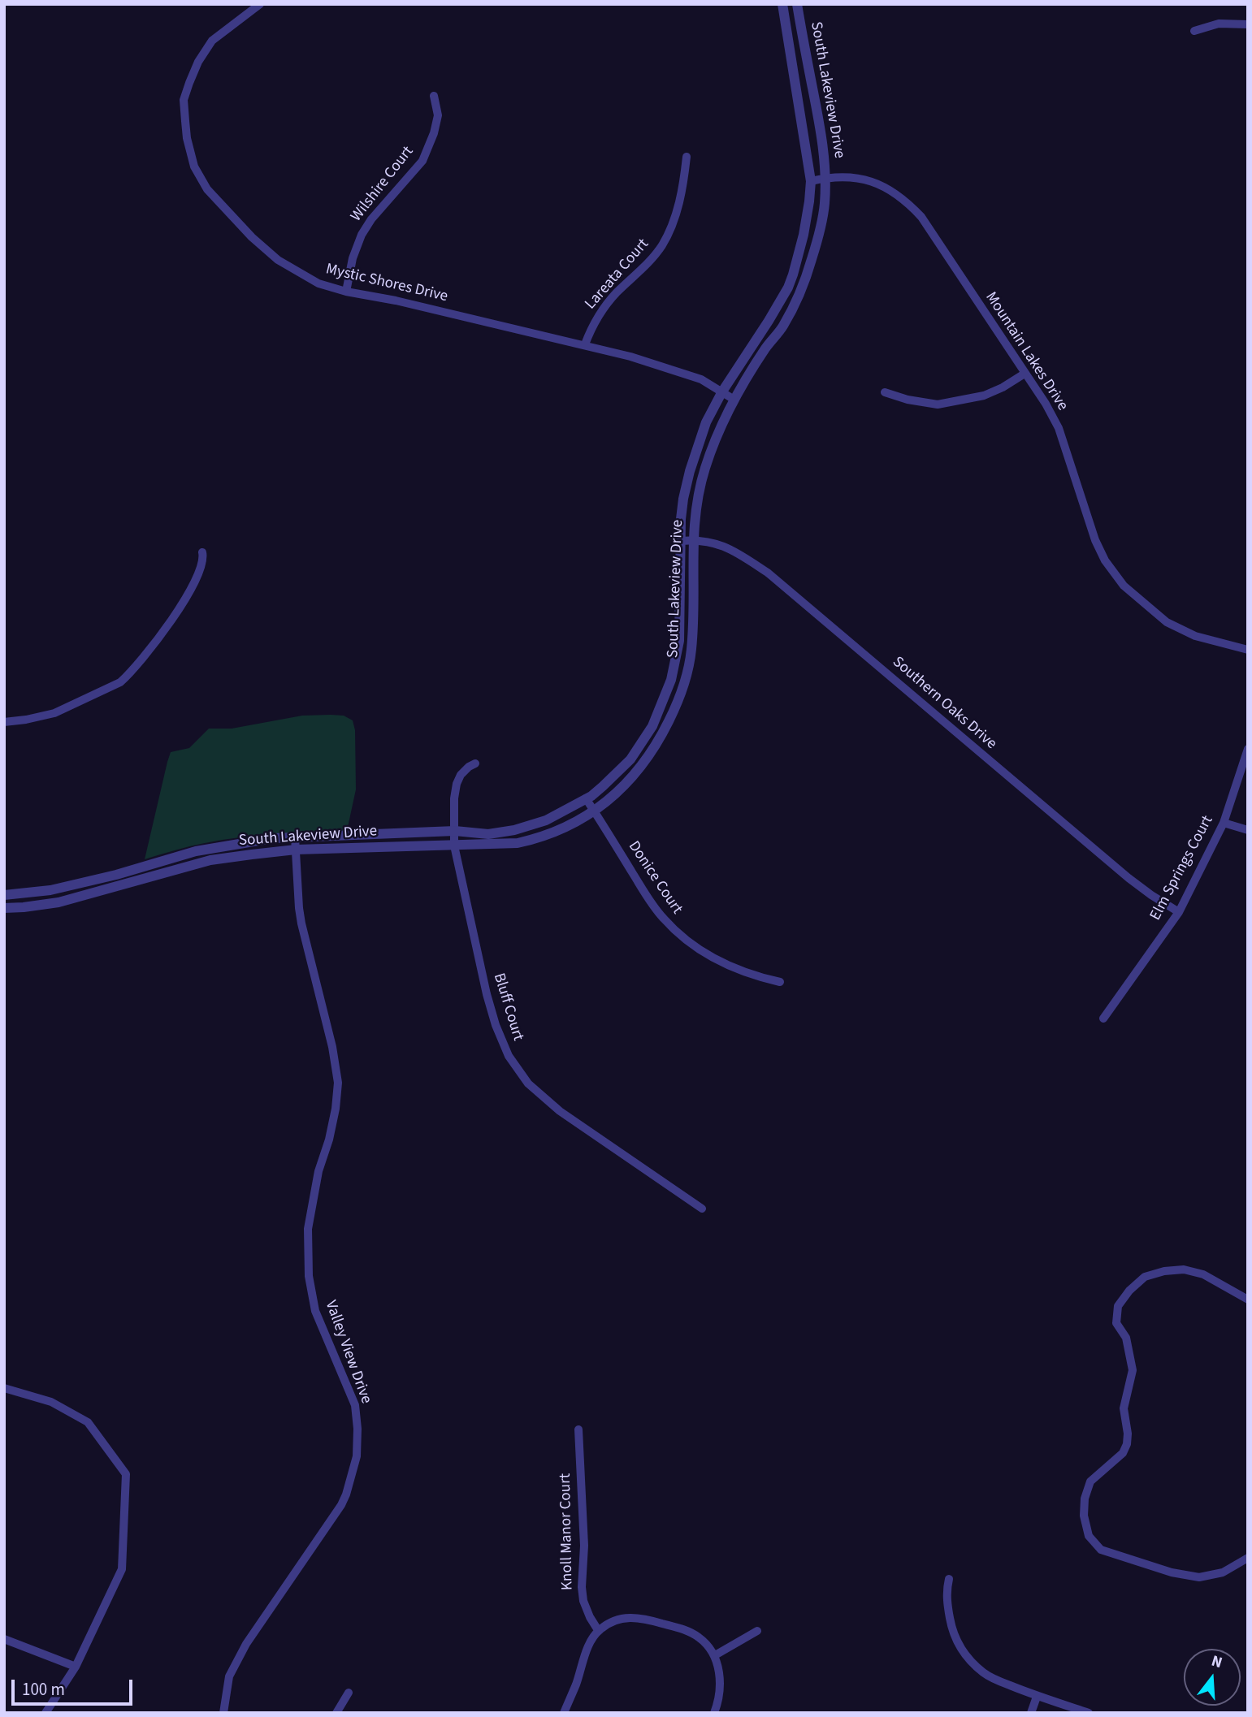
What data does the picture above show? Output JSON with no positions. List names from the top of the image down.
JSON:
{
  "streets": {
    "street": [
      "South Lakeview Drive",
      "Wilshire Court",
      "Lareata Court",
      "Mystic Shores Drive",
      "Mountain Lakes Drive",
      "Southern Oaks Drive",
      "Elm Springs Court",
      "Donice Court",
      "Bluff Court",
      "Valley View Drive",
      "Knoll Manor Court"
    ]
  },
  "crossings": [
    ["South Lakeview Drive", "Mystic Shores Drive"],
    ["South Lakeview Drive", "Mountain Lakes Drive"],
    ["South Lakeview Drive", "Southern Oaks Drive"],
    ["South Lakeview Drive", "Donice Court"],
    ["South Lakeview Drive", "Bluff Court"],
    ["South Lakeview Drive", "Valley View Drive"],
    ["Wilshire Court", "Mystic Shores Drive"],
    ["Lareata Court", "Mystic Shores Drive"],
    ["Southern Oaks Drive", "Elm Springs Court"]
  ],
  "scale_bar": "100 m",
  "north": "top"
}
